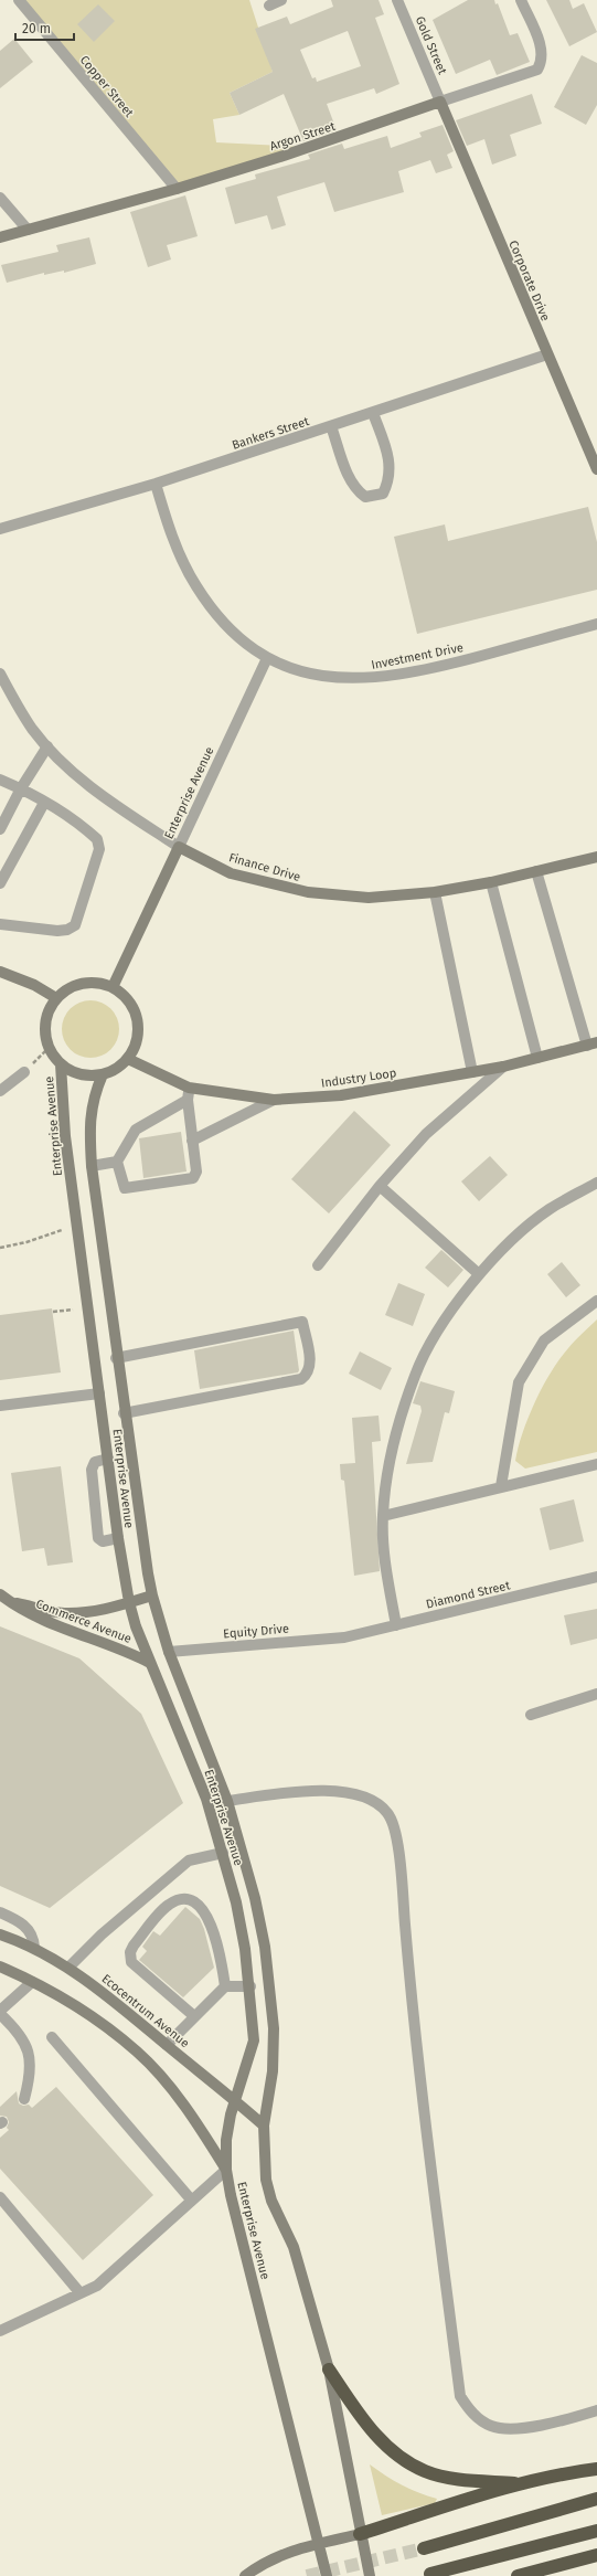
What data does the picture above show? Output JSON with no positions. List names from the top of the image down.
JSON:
{
  "streets": {
    "main road": [
      "Argon Street",
      "Corporate Drive",
      "Enterprise Avenue",
      "Finance Drive",
      "Industry Loop",
      "Commerce Avenue",
      "Ecocentrum Avenue"
    ],
    "street": [
      "Gold Street",
      "Copper Street",
      "Bankers Street",
      "Investment Drive",
      "Diamond Street",
      "Equity Drive"
    ]
  },
  "crossings": [
    ["Gold Street", "Argon Street"],
    ["Gold Street", "Corporate Drive"],
    ["Copper Street", "Argon Street"],
    ["Argon Street", "Corporate Drive"],
    ["Corporate Drive", "Bankers Street"],
    ["Bankers Street", "Investment Drive"],
    ["Investment Drive", "Enterprise Avenue"],
    ["Enterprise Avenue", "Finance Drive"],
    ["Enterprise Avenue", "Industry Loop"],
    ["Enterprise Avenue", "Commerce Avenue"],
    ["Enterprise Avenue", "Equity Drive"],
    ["Enterprise Avenue", "Ecocentrum Avenue"],
    ["Diamond Street", "Equity Drive"]
  ],
  "scale_bar": "20 m"
}
